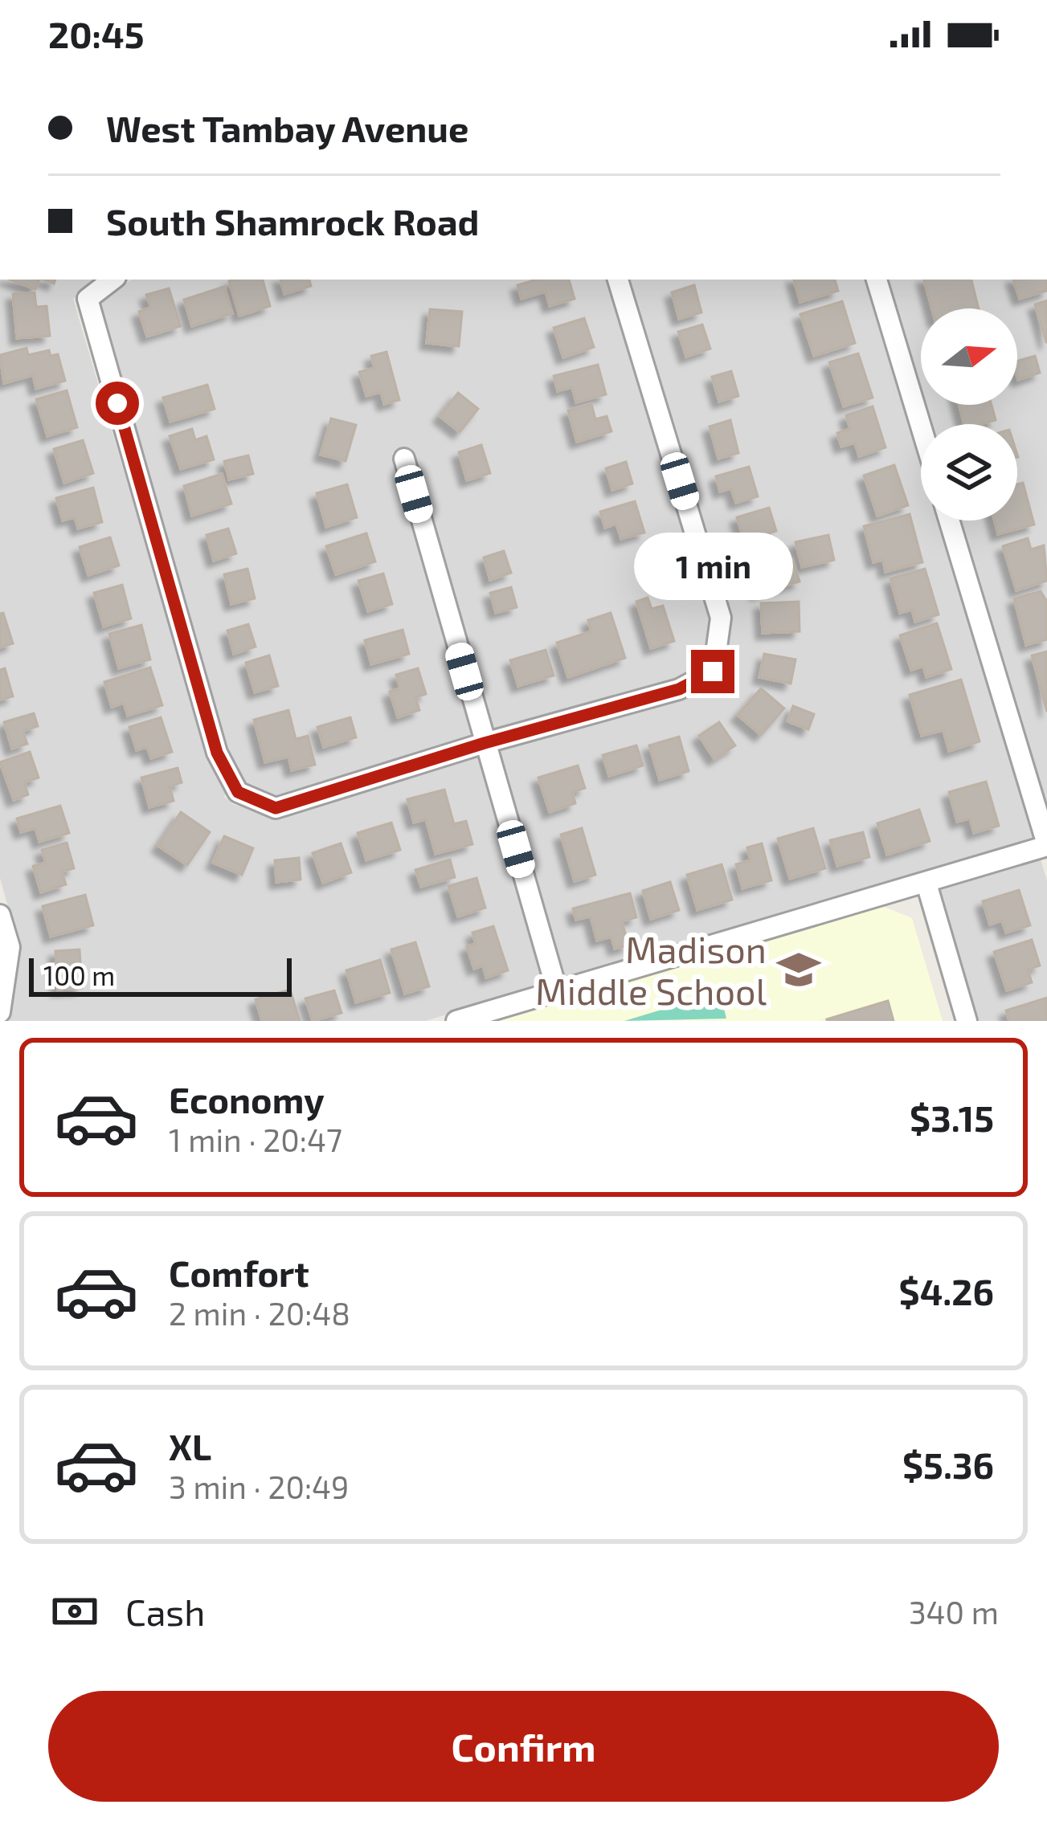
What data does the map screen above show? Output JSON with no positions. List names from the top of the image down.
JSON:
{
  "places": {
    "school or university": ["Madison Middle School"]
  },
  "scale_bar": "100 m",
  "north": "right",
  "page": {
    "status": "20:45",
    "banner": ["West Tambay Avenue", "South Shamrock Road"],
    "bubble": "1 min",
    "scale": "100 m",
    "list": [
      {
        "name": "Economy",
        "note": "1 min · 20:47",
        "value": "$3.15"
      },
      {
        "name": "Comfort",
        "note": "2 min · 20:48",
        "value": "$4.26"
      },
      {
        "name": "XL",
        "note": "3 min · 20:49",
        "value": "$5.36"
      }
    ],
    "pay": ["Cash", "340 m"],
    "buttons": "Confirm"
  }
}
